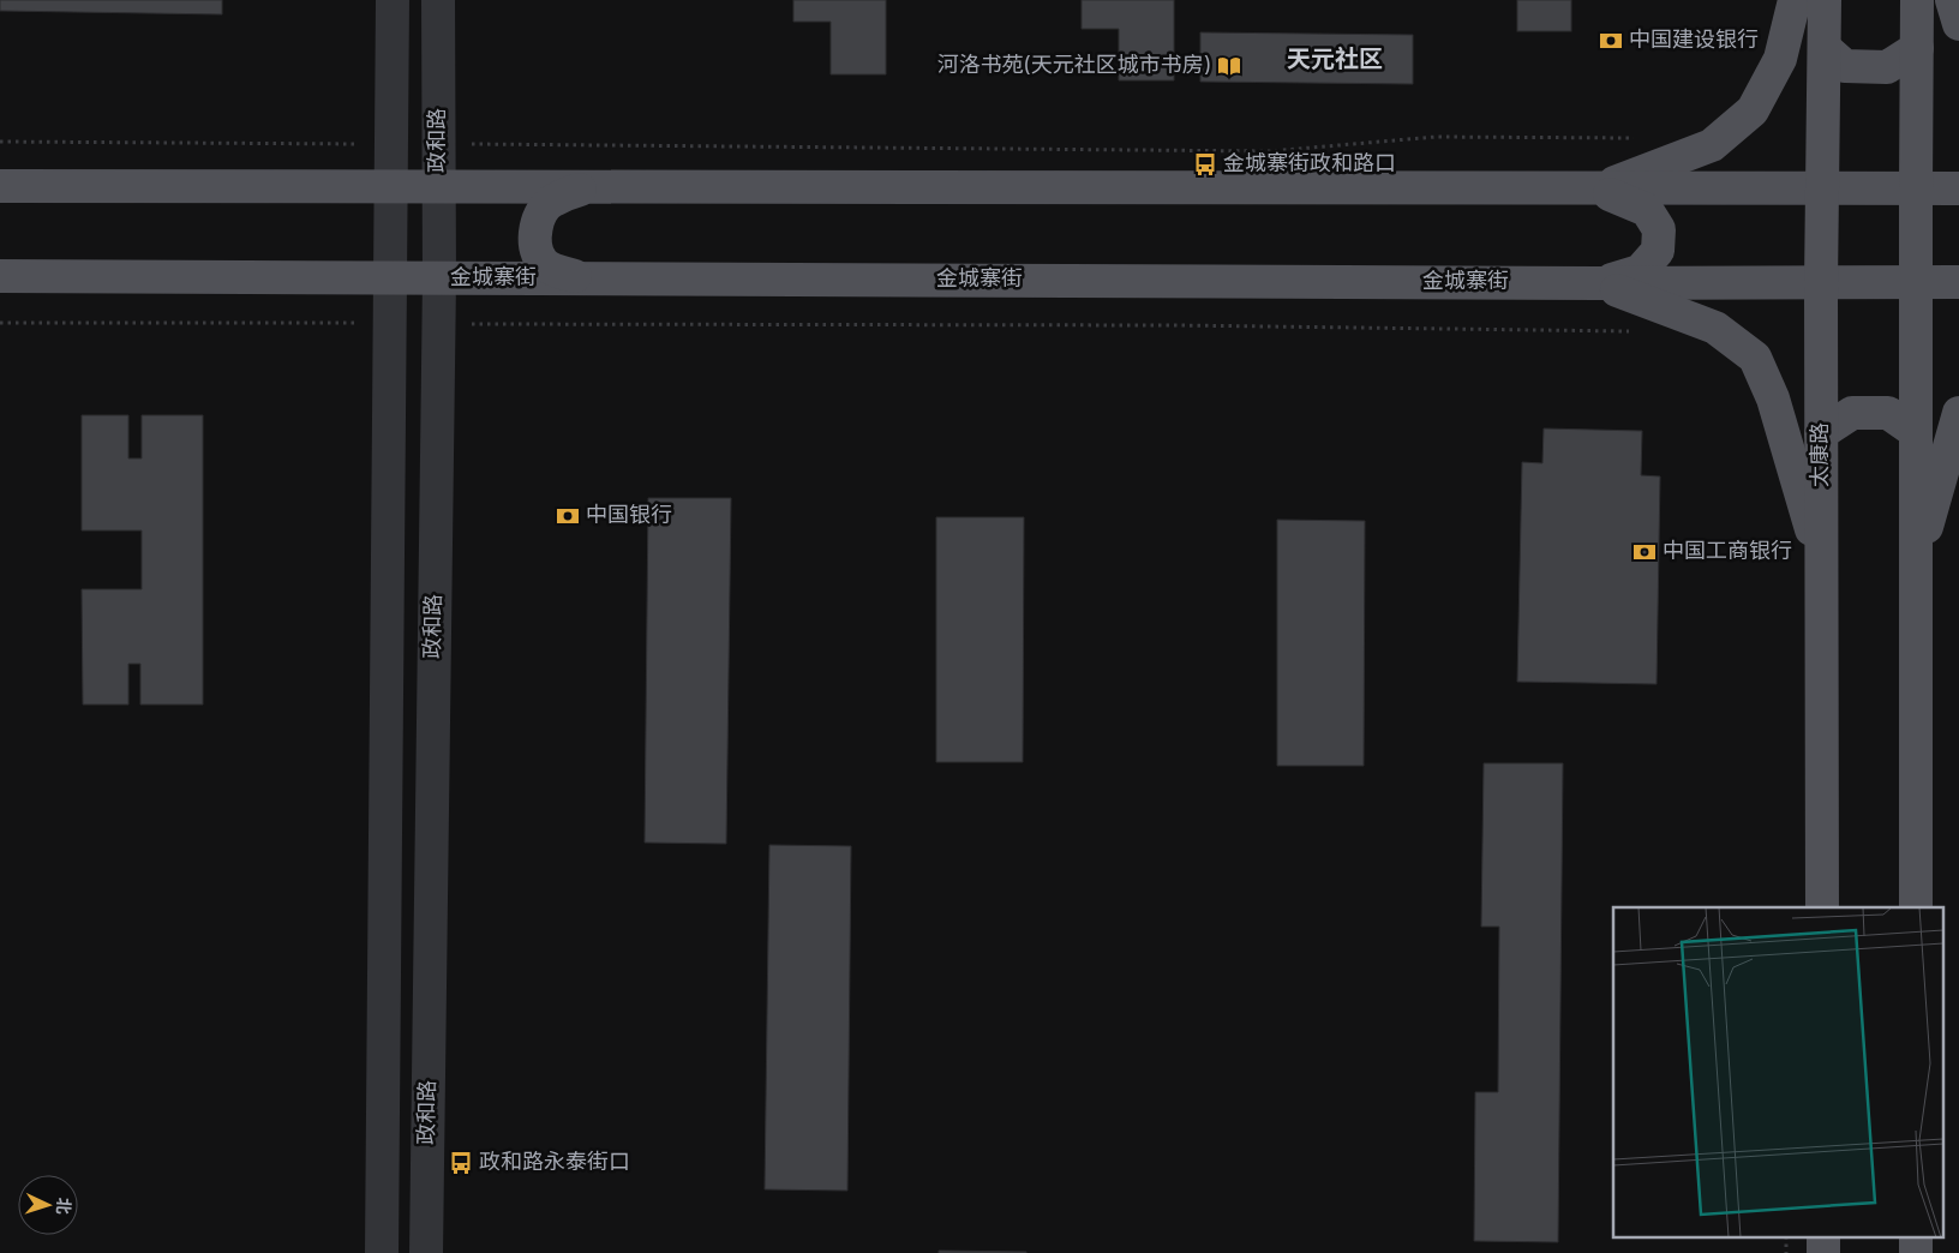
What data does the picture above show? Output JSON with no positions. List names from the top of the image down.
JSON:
{
  "streets": {
    "main road": ["金城寨街", "太康路"],
    "street": ["政和路"]
  },
  "crossings": [
    ["政和路", "金城寨街"],
    ["金城寨街", "太康路"]
  ],
  "districts": ["天元社区"],
  "places": {
    "bank": ["中国建设银行", "中国银行", "中国工商银行"],
    "library": ["河洛书苑(天元社区城市书房)"],
    "bus stop": ["金城寨街政和路口", "政和路永泰街口"]
  },
  "north": "right"
}
